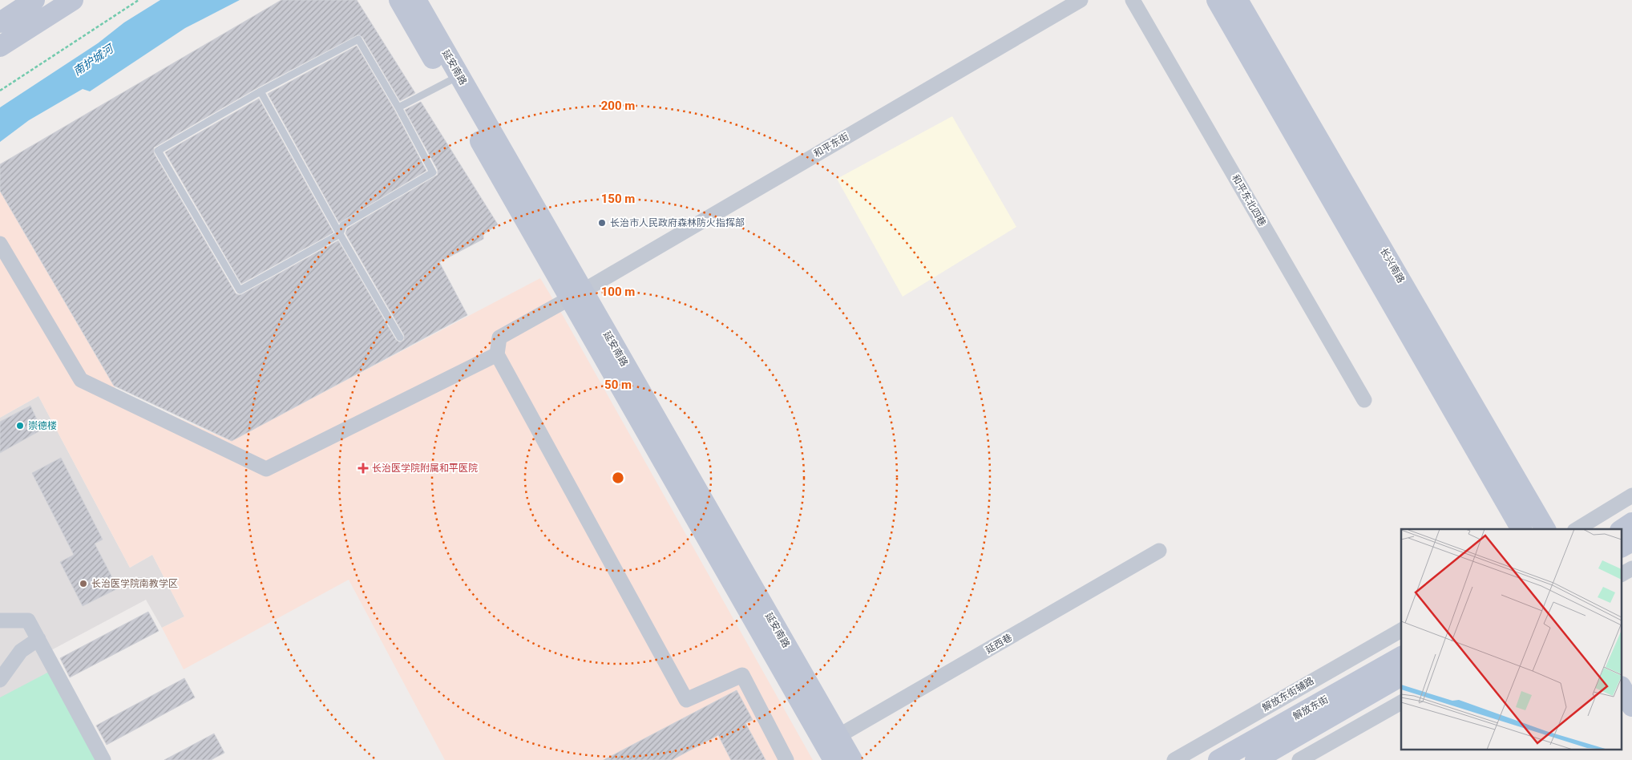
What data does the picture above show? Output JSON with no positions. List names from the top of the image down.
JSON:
{
  "streets": {
    "main road": ["延安南路", "长兴南路", "解放东街"],
    "street": [
      "和平东街",
      "和平东北四巷",
      "延西巷",
      "解放东街辅路"
    ]
  },
  "crossings": [
    ["延安南路", "和平东街"],
    ["延安南路", "延西巷"]
  ],
  "water": ["南护城河"],
  "places": {
    "other": ["长治市人民政府森林防火指挥部", "崇德楼", "长治医学院南教学区"],
    "health": ["长治医学院附属和平医院"]
  },
  "rings": [
    "200 m",
    "150 m",
    "100 m",
    "50 m"
  ]
}
